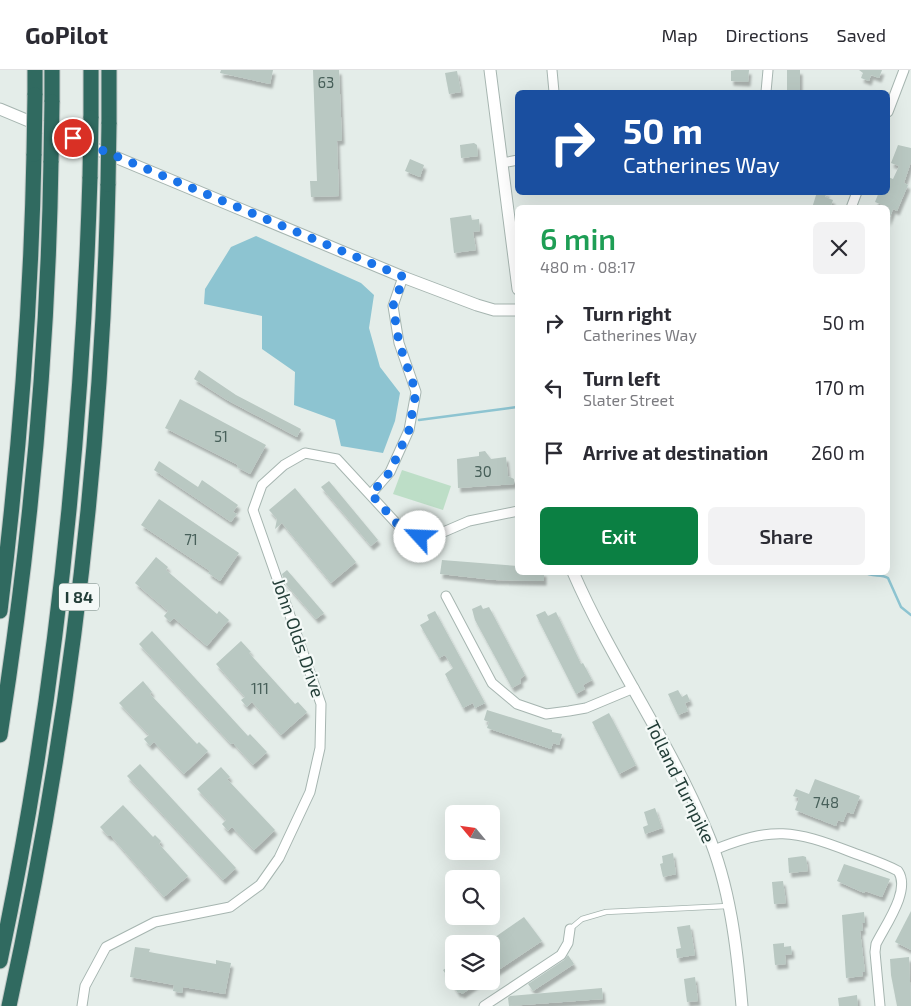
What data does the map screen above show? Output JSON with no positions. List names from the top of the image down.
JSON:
{
  "streets": {
    "highway": ["I 84"],
    "street": ["John Olds Drive", "Tolland Turnpike"]
  },
  "house_numbers": [
    "63",
    "51",
    "30",
    "71",
    "111",
    "748"
  ],
  "north": "top left",
  "page": {
    "header": "GoPilot",
    "nav": ["Map", "Directions", "Saved"],
    "turn": ["50 m", "Catherines Way"],
    "heading": ["6 min", "480 m · 08:17"],
    "list": [
      {
        "name": "Turn right",
        "note": "Catherines Way",
        "value": "50 m"
      },
      {
        "name": "Turn left",
        "note": "Slater Street",
        "value": "170 m"
      },
      {
        "name": "Arrive at destination",
        "value": "260 m"
      }
    ],
    "buttons": ["Exit", "Share"]
  }
}
